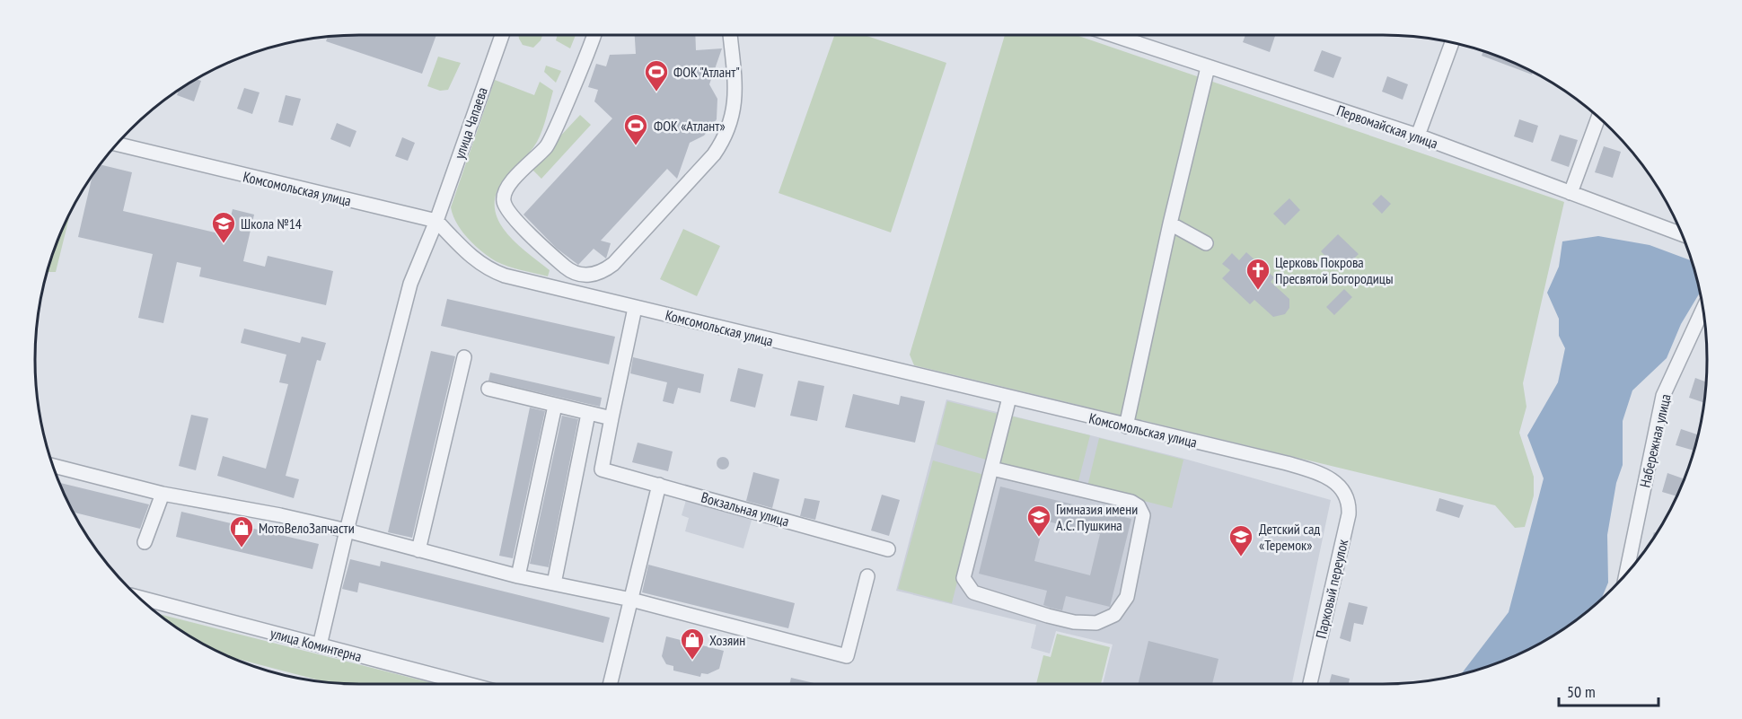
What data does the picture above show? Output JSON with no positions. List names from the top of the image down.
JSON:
{
  "streets": {
    "street": [
      "улица Чапаева",
      "Первомайская улица",
      "Комсомольская улица",
      "Набережная улица",
      "Вокзальная улица",
      "Парковый переулок",
      "улица Коминтерна"
    ]
  },
  "crossings": [
    ["улица Чапаева", "Комсомольская улица"],
    ["улица Чапаева", "улица Коминтерна"],
    ["Комсомольская улица", "Парковый переулок"]
  ],
  "places": {
    "sports": ["ФОК \"Атлант\"", "ФОК «Атлант»"],
    "school or university": ["Школа №14", "Гимназия имени А.С. Пушкина", "Детский сад «Теремок»"],
    "church": ["Церковь Покрова Пресвятой Богородицы"],
    "shop": ["МотоВелоЗапчасти", "Хозяин"]
  },
  "scale_bar": "50 m"
}
